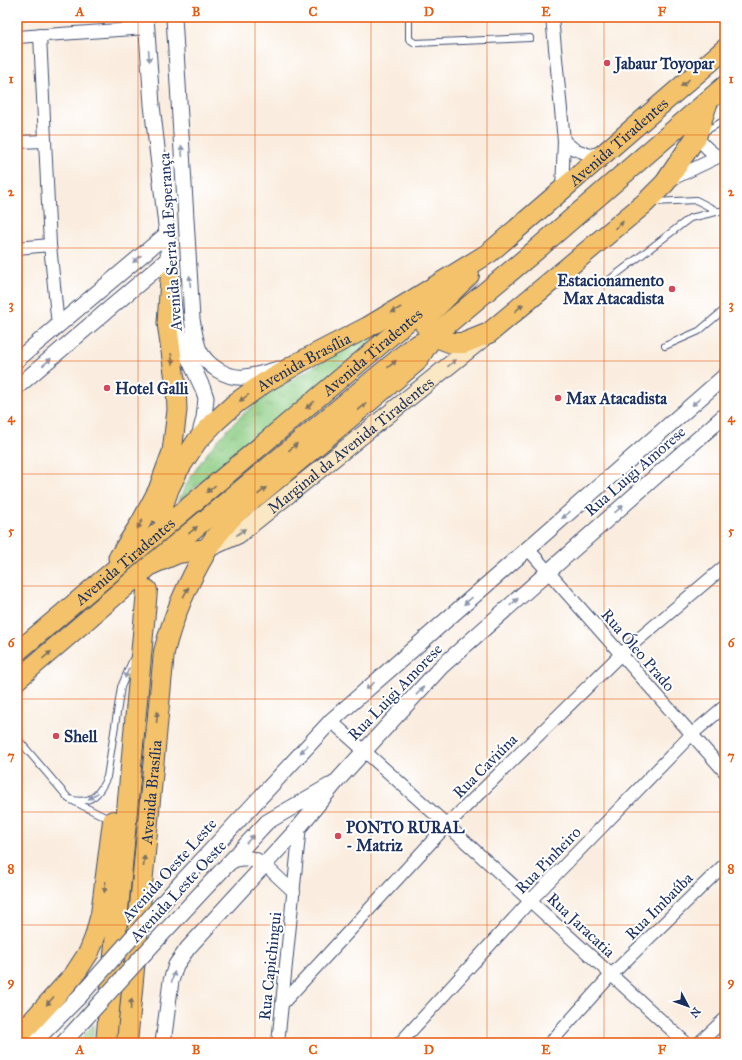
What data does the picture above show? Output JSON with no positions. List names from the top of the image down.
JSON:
{
  "streets": {
    "highway": ["Avenida Tiradentes", "Avenida Brasília"],
    "main road": ["Marginal da Avenida Tiradentes"],
    "street": [
      "Avenida Serra da Esperança",
      "Rua Luigi Amorese",
      "Rua Óleo Prado",
      "Rua Caviúna",
      "Rua Pinheiro",
      "Avenida Oeste Leste",
      "Avenida Leste Oeste",
      "Rua Imbaúba",
      "Rua Jaracatia",
      "Rua Capichingui"
    ]
  },
  "crossings": [
    ["Avenida Tiradentes", "Avenida Brasília"],
    ["Avenida Serra da Esperança", "Avenida Brasília"],
    ["Avenida Brasília", "Marginal da Avenida Tiradentes"],
    ["Rua Luigi Amorese", "Rua Óleo Prado"],
    ["Rua Luigi Amorese", "Avenida Oeste Leste"],
    ["Rua Luigi Amorese", "Avenida Leste Oeste"],
    ["Rua Luigi Amorese", "Rua Jaracatia"],
    ["Rua Luigi Amorese", "Rua Capichingui"],
    ["Rua Óleo Prado", "Rua Caviúna"],
    ["Rua Óleo Prado", "Rua Pinheiro"],
    ["Rua Caviúna", "Rua Jaracatia"],
    ["Rua Caviúna", "Rua Capichingui"],
    ["Rua Pinheiro", "Rua Jaracatia"],
    ["Avenida Oeste Leste", "Rua Jaracatia"],
    ["Rua Imbaúba", "Rua Jaracatia"]
  ],
  "one_way": ["Marginal da Avenida Tiradentes", "Avenida Oeste Leste", "Avenida Leste Oeste"],
  "places": [
    "Jabaur Toyopar",
    "Estacionamento Max Atacadista",
    "Hotel Galli",
    "Max Atacadista",
    "Shell",
    "PONTO RURAL - Matriz"
  ],
  "north": "bottom right",
  "grid": {
    "columns": [
      "A",
      "B",
      "C",
      "D",
      "E",
      "F"
    ],
    "rows": [
      "1",
      "2",
      "3",
      "4",
      "5",
      "6",
      "7",
      "8",
      "9"
    ]
  }
}
